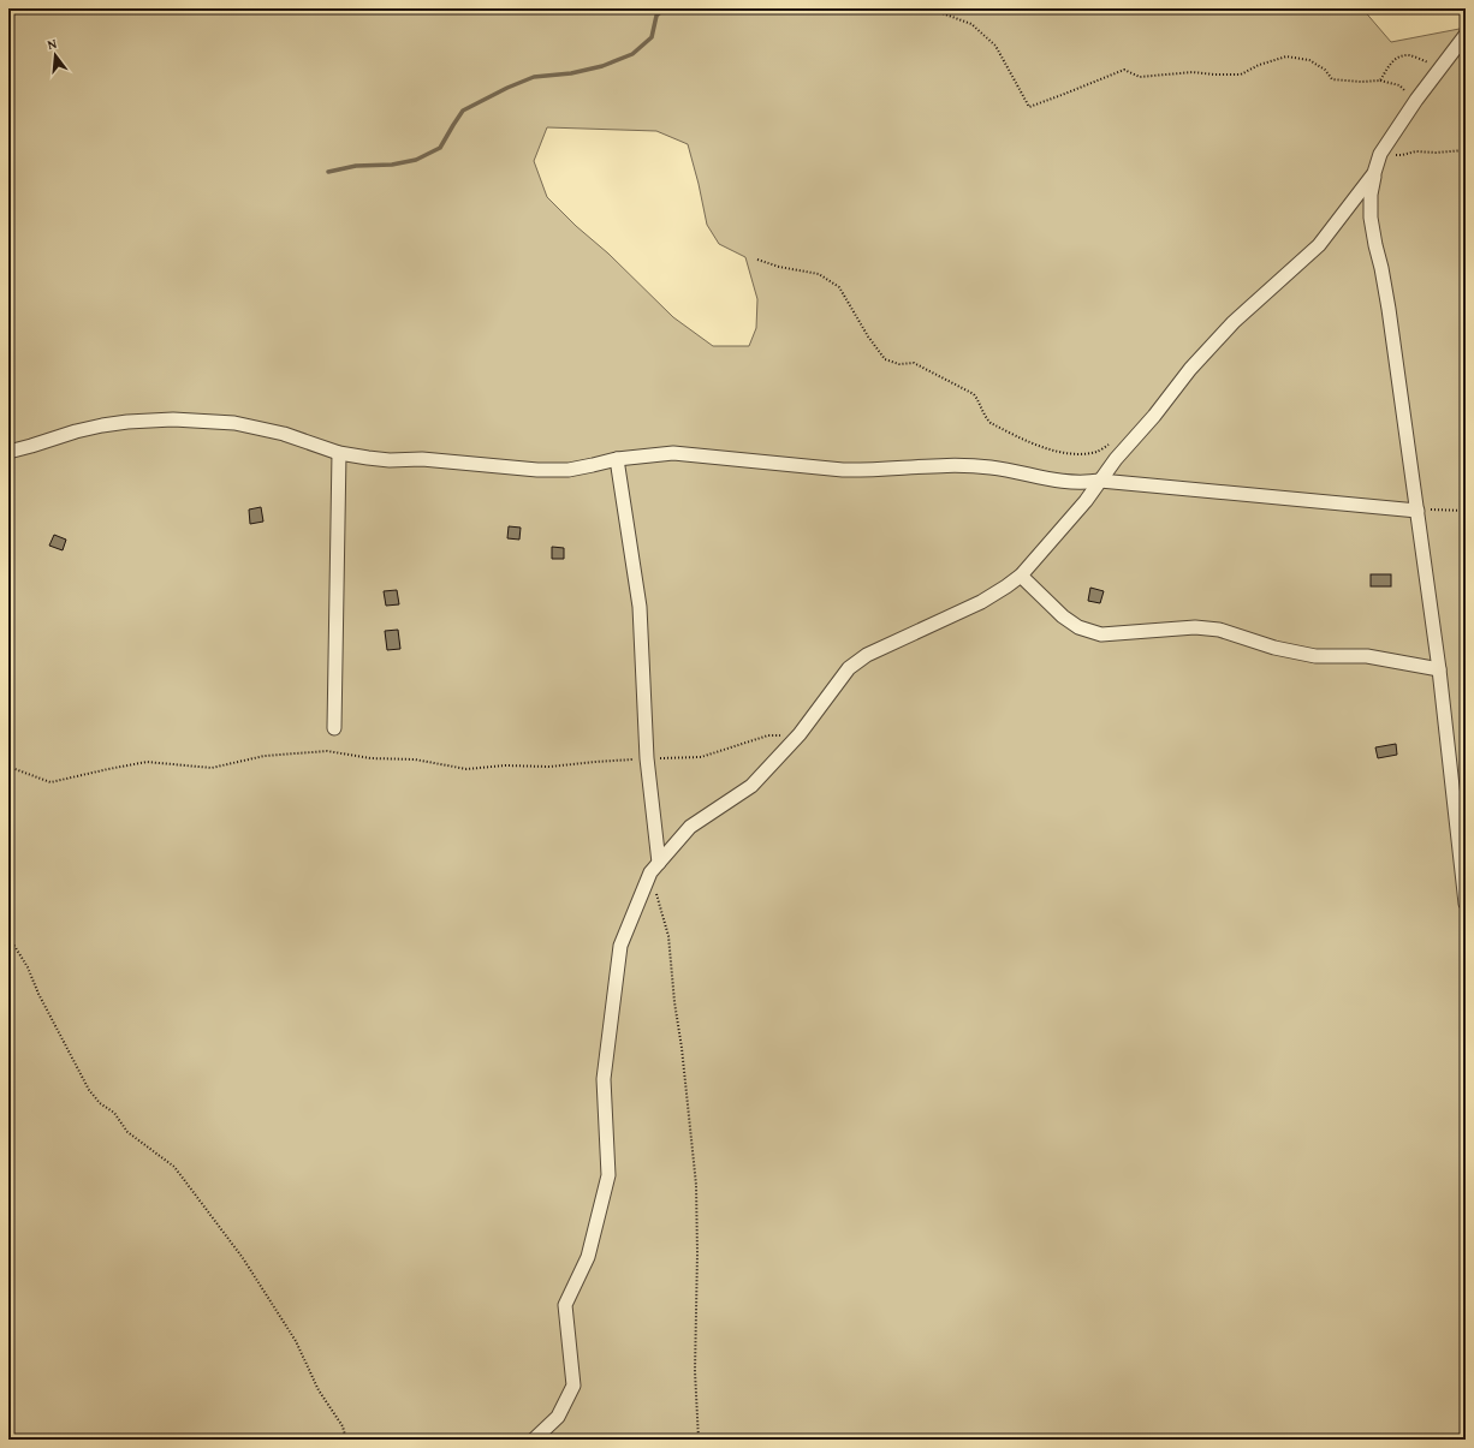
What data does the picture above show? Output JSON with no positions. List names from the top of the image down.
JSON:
{
  "north": "top"
}
